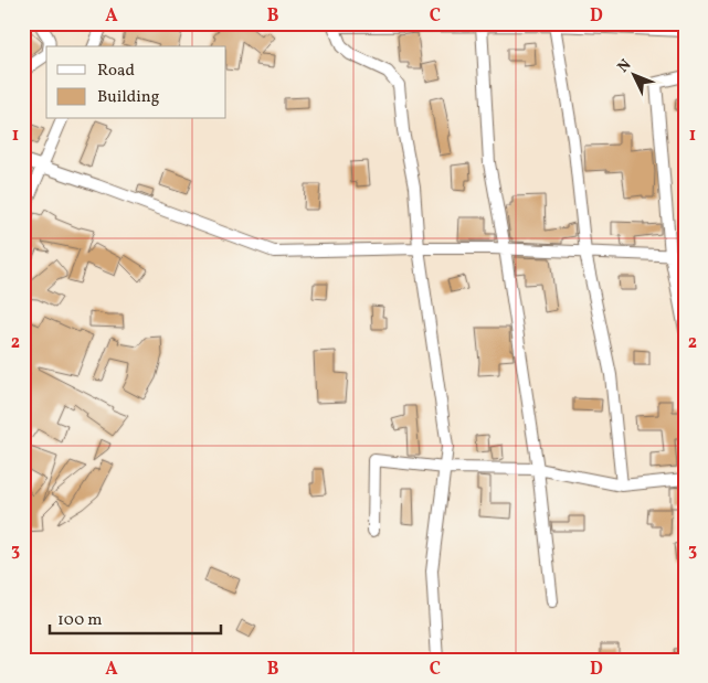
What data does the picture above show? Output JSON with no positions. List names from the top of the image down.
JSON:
{
  "legend": ["Road", "Building"],
  "scale_bar": "100 m",
  "north": "top left",
  "grid": {
    "columns": [
      "A",
      "B",
      "C",
      "D"
    ],
    "rows": ["1", "2", "3"]
  }
}
